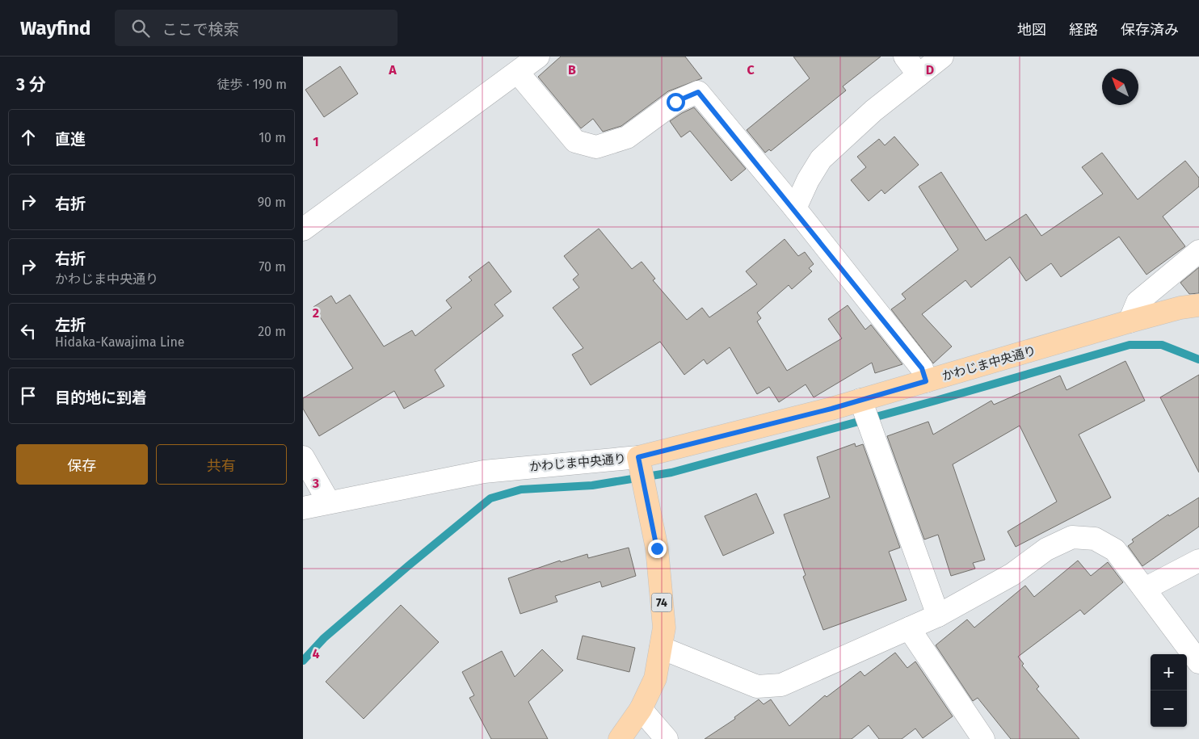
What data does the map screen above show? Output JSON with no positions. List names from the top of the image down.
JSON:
{
  "streets": {
    "main road": ["かわじま中央通り", "74"]
  },
  "crossings": [
    ["かわじま中央通り", "74"]
  ],
  "north": "top left",
  "page": {
    "header": "Wayfind",
    "search": "ここで検索",
    "nav": ["地図", "経路", "保存済み"],
    "heading": ["3 分", "徒歩 · 190 m"],
    "list": [
      ["直進", "10 m"],
      ["右折", "90 m"],
      ["右折", "かわじま中央通り", "70 m"],
      ["左折", "Hidaka-Kawajima Line", "20 m"],
      "目的地に到着"
    ],
    "buttons": ["保存", "共有"],
    "map_buttons": ["+", "−"]
  },
  "grid": {
    "columns": [
      "A",
      "B",
      "C",
      "D"
    ],
    "rows": [
      "1",
      "2",
      "3",
      "4"
    ]
  }
}
